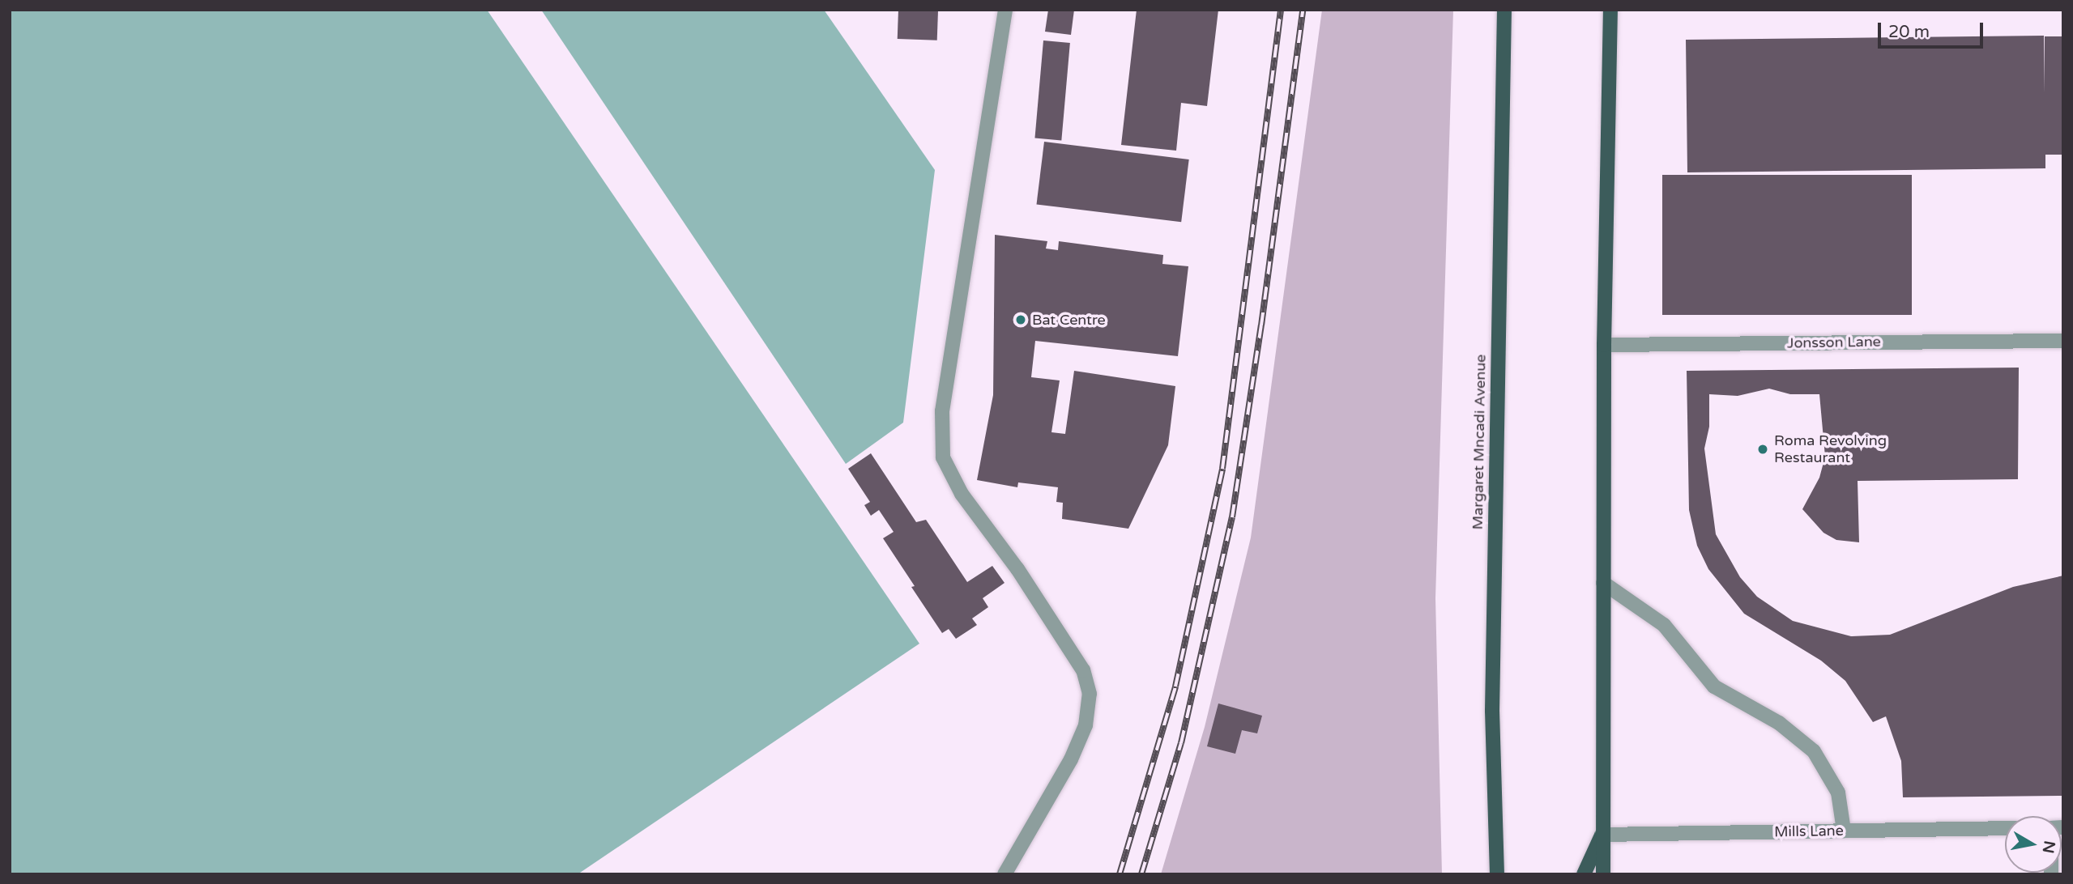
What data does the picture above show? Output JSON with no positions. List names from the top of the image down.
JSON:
{
  "streets": {
    "main road": ["Margaret Mncadi Avenue"],
    "street": ["Jonsson Lane", "Mills Lane"]
  },
  "places": ["Bat Centre", "Roma Revolving Restaurant"],
  "scale_bar": "20 m",
  "north": "right"
}
